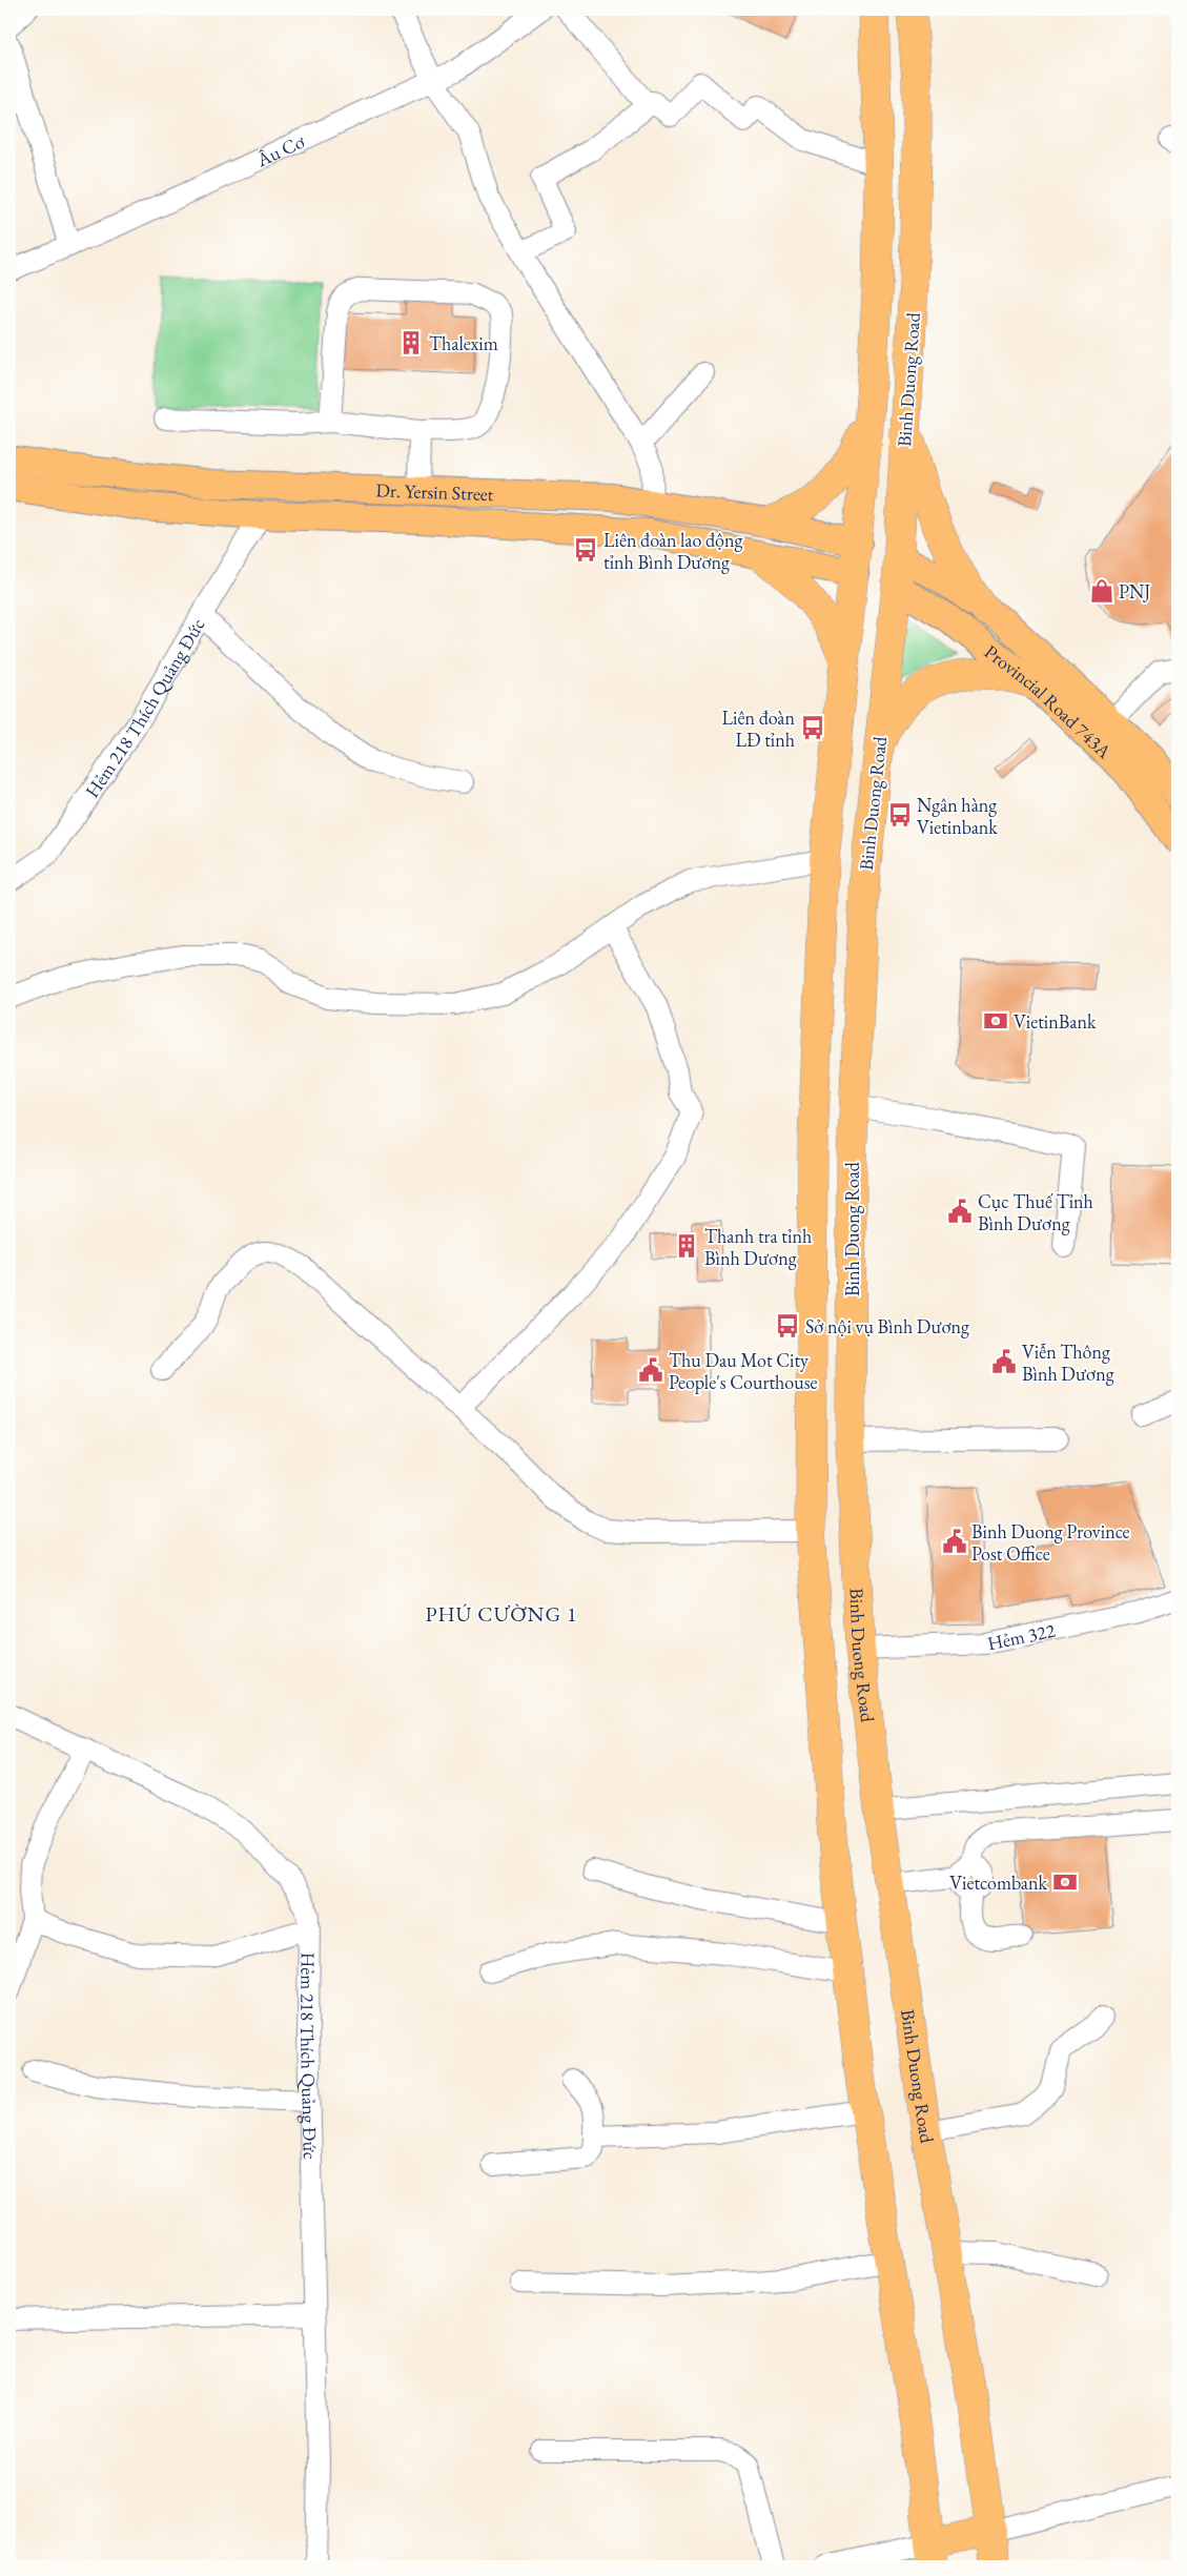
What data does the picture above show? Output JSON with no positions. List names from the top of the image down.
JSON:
{
  "streets": {
    "highway": ["Binh Duong Road"],
    "main road": ["Dr. Yersin Street", "Provincial Road 743A"],
    "street": ["Âu Cơ", "Hẻm 218 Thích Quảng Đức", "Hẻm 322"]
  },
  "crossings": [
    ["Binh Duong Road", "Dr. Yersin Street"],
    ["Binh Duong Road", "Provincial Road 743A"],
    ["Binh Duong Road", "Hẻm 322"],
    ["Dr. Yersin Street", "Hẻm 218 Thích Quảng Đức"]
  ],
  "districts": ["PHÚ CƯỜNG 1"],
  "places": {
    "building": ["Thalexim", "Thanh tra tỉnh Bình Dương"],
    "bus stop": [
      "Liên đoàn lao động tỉnh Bình Dương",
      "Liên đoàn LĐ tỉnh",
      "Ngân hàng Vietinbank",
      "Sở nội vụ Bình Dương"
    ],
    "shop": ["PNJ"],
    "bank": ["VietinBank", "Vietcombank"],
    "public building": [
      "Cục Thuế Tỉnh Bình Dương",
      "Viễn Thông Bình Dương",
      "Thu Dau Mot City People's Courthouse",
      "Binh Duong Province Post Office"
    ]
  }
}
